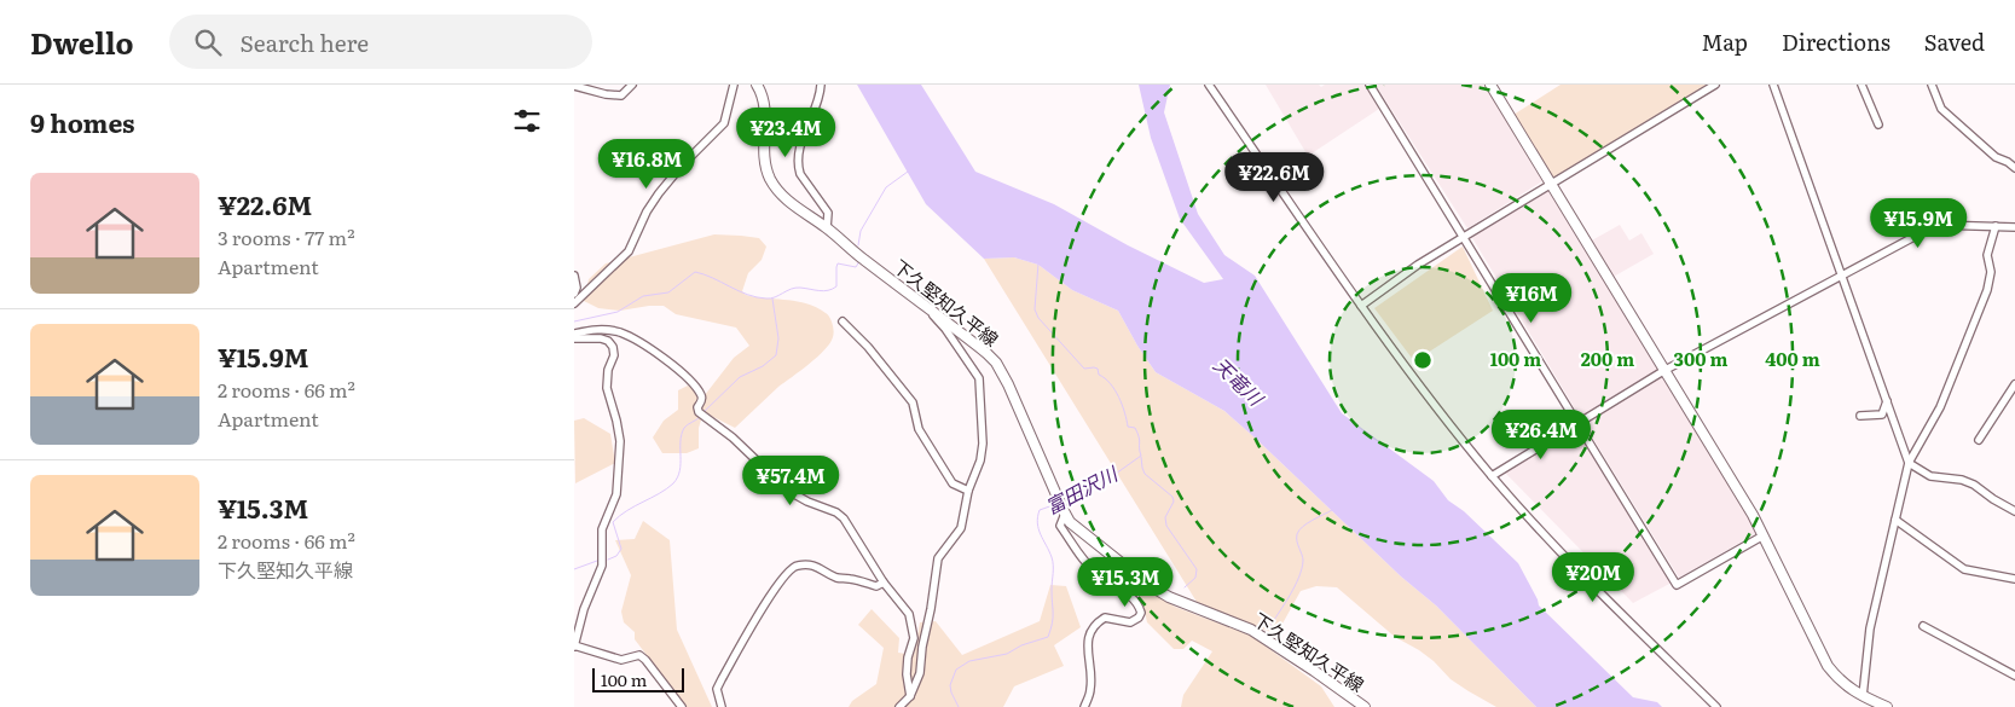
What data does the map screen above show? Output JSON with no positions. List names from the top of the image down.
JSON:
{
  "streets": {
    "main road": ["下久堅知久平線"]
  },
  "water": ["天竜川", "富田沢川"],
  "scale_bar": "100 m",
  "page": {
    "header": "Dwello",
    "search": "Search here",
    "nav": ["Map", "Directions", "Saved"],
    "heading": "9 homes",
    "price": [
      "¥23.4M",
      "¥16.8M",
      "¥22.6M",
      "¥15.9M",
      "¥16M",
      "¥26.4M",
      "¥57.4M",
      "¥20M",
      "¥15.3M"
    ],
    "list": [
      {
        "name": "¥22.6M",
        "note": "3 rooms · 77 m² · Apartment"
      },
      {
        "name": "¥15.9M",
        "note": "2 rooms · 66 m² · Apartment"
      },
      {
        "name": "¥15.3M",
        "note": "2 rooms · 66 m² · 下久堅知久平線"
      }
    ],
    "scale": "100 m"
  },
  "rings": [
    "100 m",
    "200 m",
    "300 m",
    "400 m"
  ]
}
